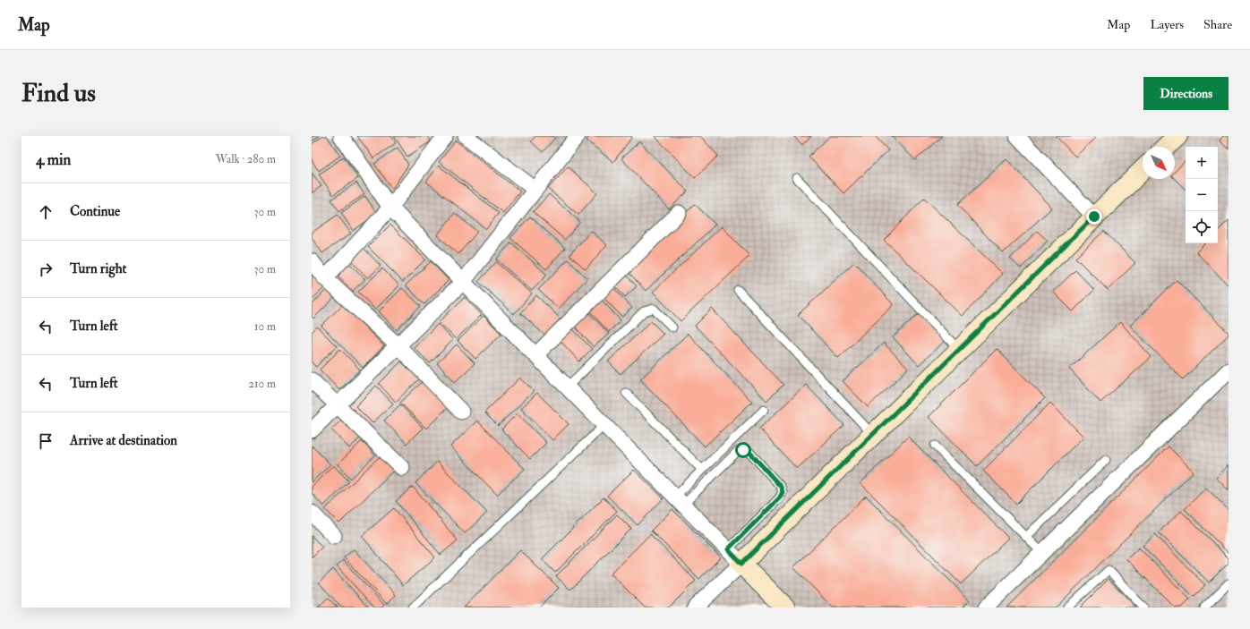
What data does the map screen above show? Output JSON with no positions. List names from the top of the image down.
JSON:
{
  "north": "bottom right",
  "page": {
    "header": "Map",
    "nav": ["Map", "Layers", "Share"],
    "buttons": "Directions",
    "title": "Find us",
    "heading": ["4 min", "Walk · 280 m"],
    "map_buttons": ["+", "−"],
    "list": [
      ["Continue", "30 m"],
      ["Turn right", "30 m"],
      ["Turn left", "10 m"],
      ["Turn left", "210 m"],
      "Arrive at destination"
    ]
  }
}
